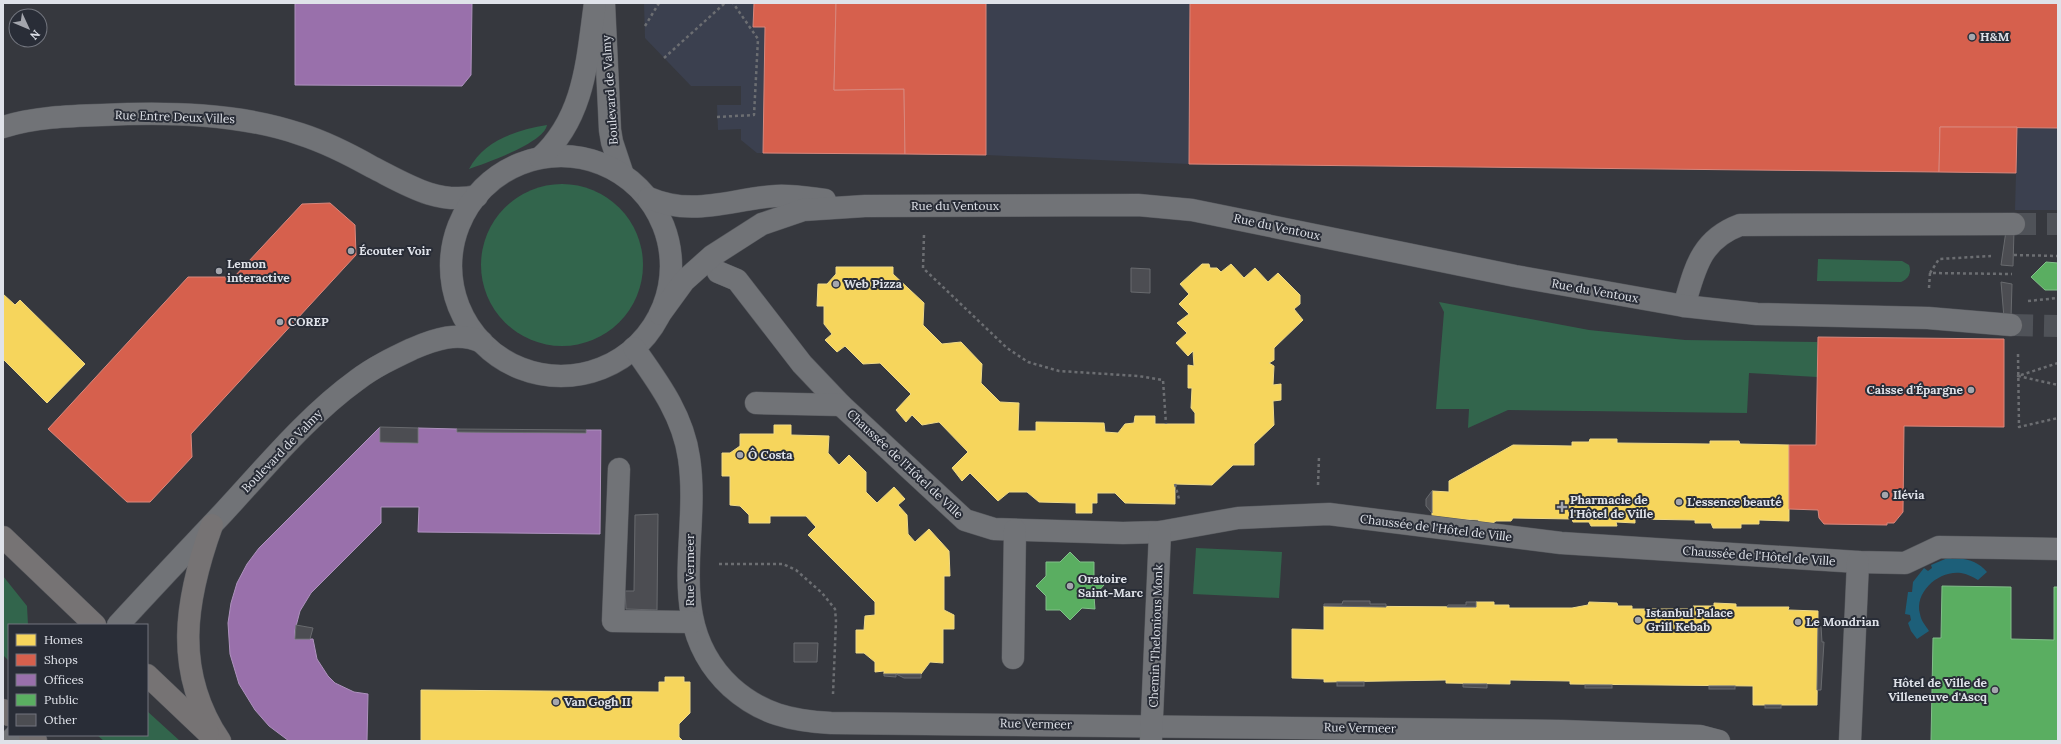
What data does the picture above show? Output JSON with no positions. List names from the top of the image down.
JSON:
{
  "streets": {
    "street": [
      "Boulevard de Valmy",
      "Rue Entre Deux Villes",
      "Rue du Ventoux",
      "Chaussée de l'Hôtel de Ville",
      "Rue Vermeer",
      "Chemin Thelonious Monk"
    ]
  },
  "crossings": [
    ["Chaussée de l'Hôtel de Ville", "Chemin Thelonious Monk"],
    ["Rue Vermeer", "Chemin Thelonious Monk"]
  ],
  "places": {
    "other": [
      "H&M",
      "Écouter Voir",
      "Lemon interactive",
      "Web Pizza",
      "COREP",
      "Caisse d'Épargne",
      "Ô Costa",
      "Ilévia",
      "L'essence beauté",
      "Oratoire Saint-Marc",
      "Istanbul Palace Grill Kebab",
      "Le Mondrian",
      "Hôtel de Ville de Villeneuve d'Ascq",
      "Van Gogh II"
    ],
    "health": ["Pharmacie de l'Hôtel de Ville"]
  },
  "legend": [
    "Homes",
    "Shops",
    "Offices",
    "Public",
    "Other"
  ],
  "north": "bottom right"
}
